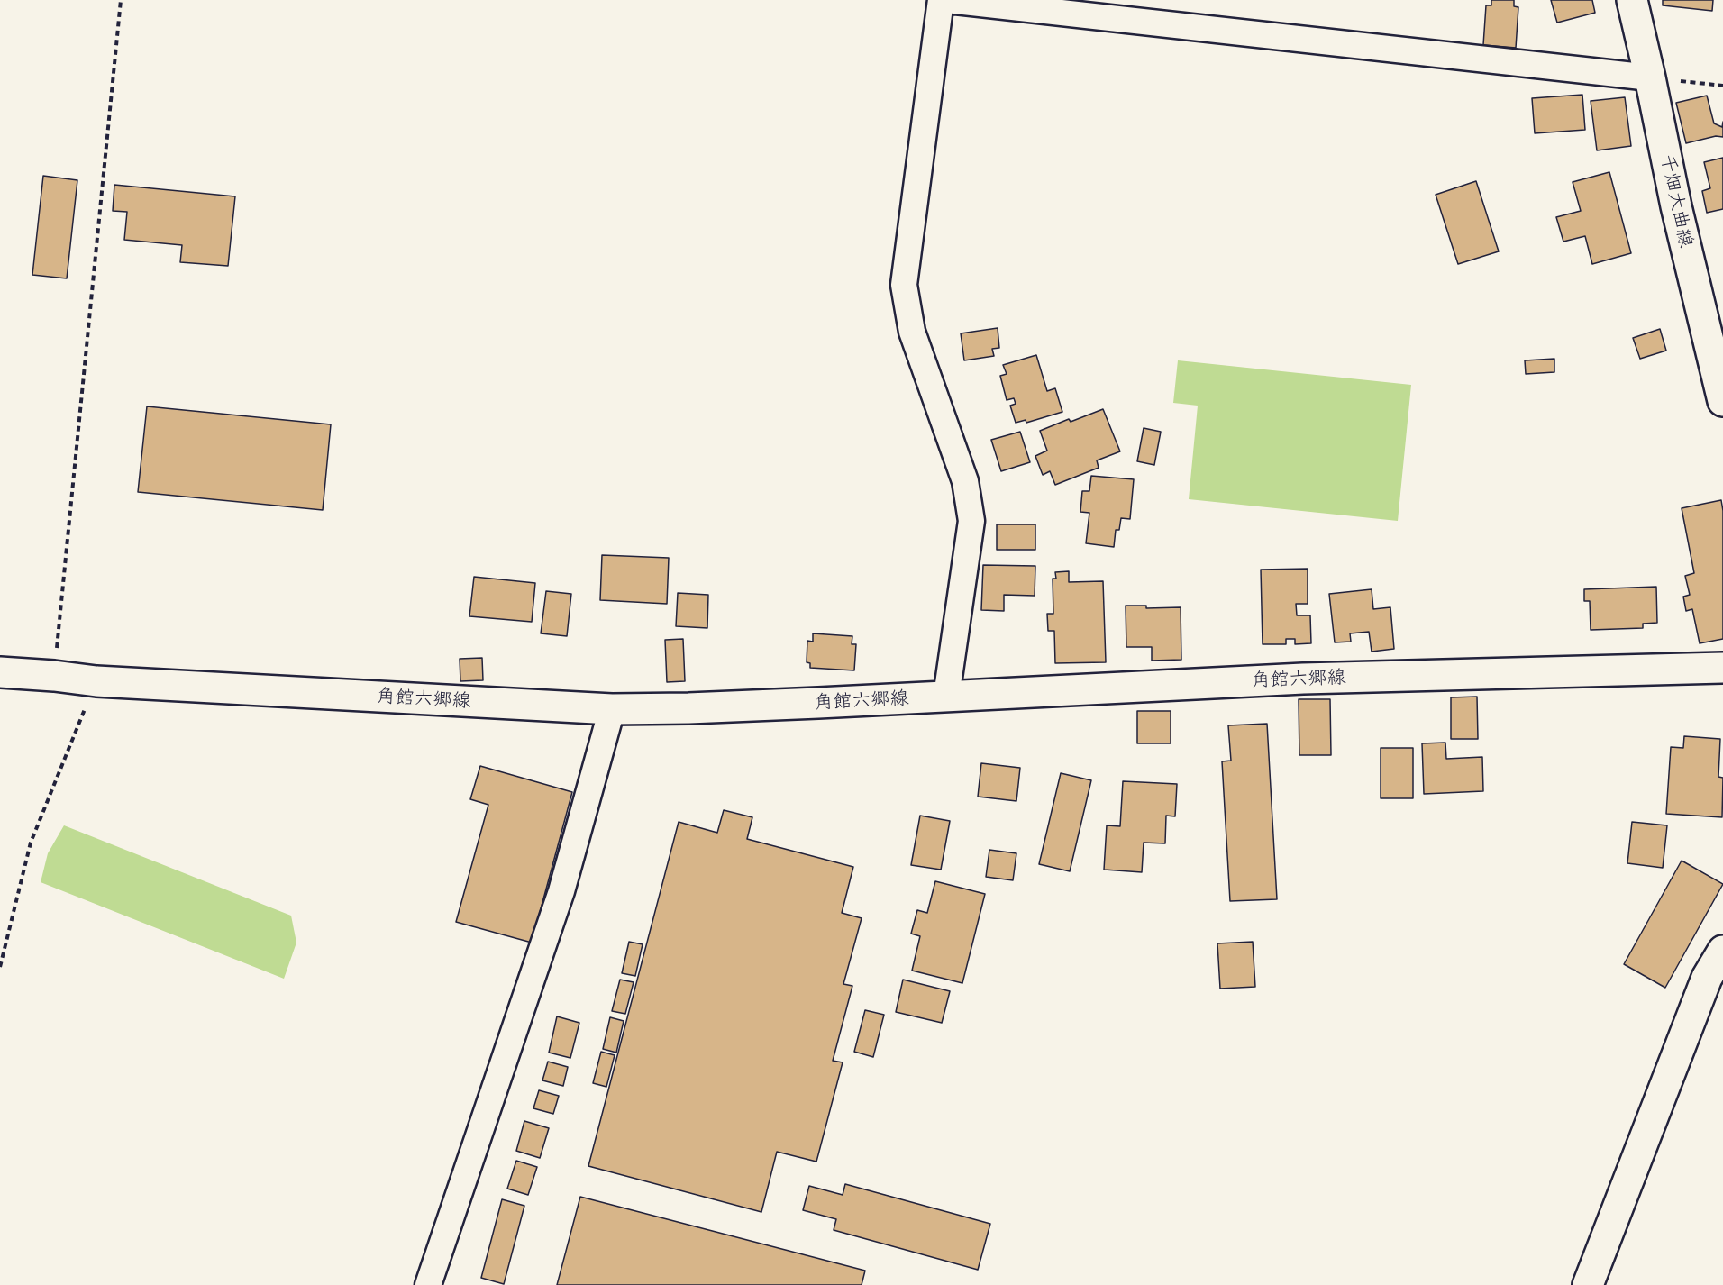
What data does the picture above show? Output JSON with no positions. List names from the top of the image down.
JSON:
{
  "streets": {
    "main road": ["千畑大曲線", "角館六郷線"]
  }
}
